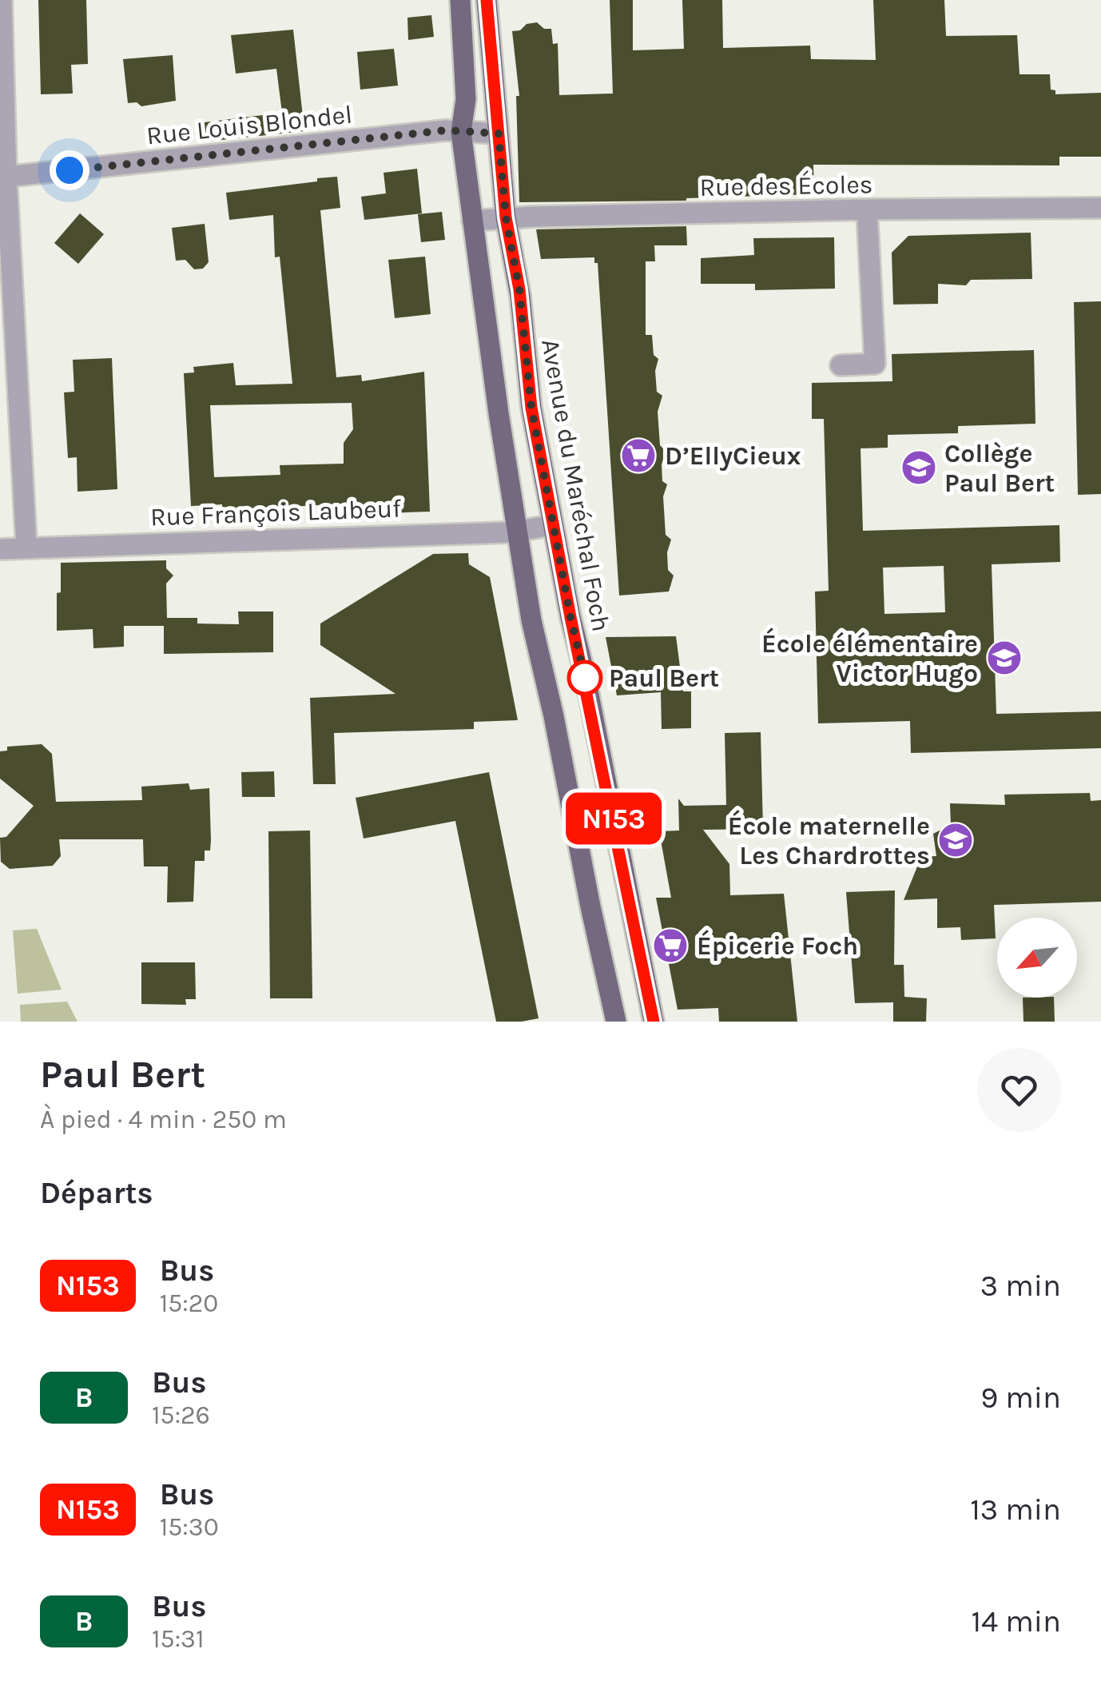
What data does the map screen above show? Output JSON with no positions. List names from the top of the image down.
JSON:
{
  "streets": {
    "main road": ["Avenue du Maréchal Foch"],
    "street": ["Rue Louis Blondel", "Rue des Écoles", "Rue François Laubeuf"]
  },
  "crossings": [
    ["Rue Louis Blondel", "Avenue du Maréchal Foch"],
    ["Rue des Écoles", "Avenue du Maréchal Foch"],
    ["Avenue du Maréchal Foch", "Rue François Laubeuf"]
  ],
  "places": {
    "supermarket": ["D’EllyCieux", "Épicerie Foch"],
    "school or university": ["Collège Paul Bert", "École élémentaire Victor Hugo", "École maternelle Les Chardrottes"],
    "other": ["Paul Bert"]
  },
  "lines": ["bus line N153"],
  "north": "bottom left",
  "page": {
    "on_map": "N153",
    "heading": [
      ["Paul Bert", "À pied · 4 min · 250 m"],
      "Départs"
    ],
    "list": [
      {
        "mark": "N153",
        "name": "Bus",
        "note": "15:20",
        "value": "3 min"
      },
      {
        "mark": "B",
        "name": "Bus",
        "note": "15:26",
        "value": "9 min"
      },
      {
        "mark": "N153",
        "name": "Bus",
        "note": "15:30",
        "value": "13 min"
      },
      {
        "mark": "B",
        "name": "Bus",
        "note": "15:31",
        "value": "14 min"
      }
    ]
  }
}
